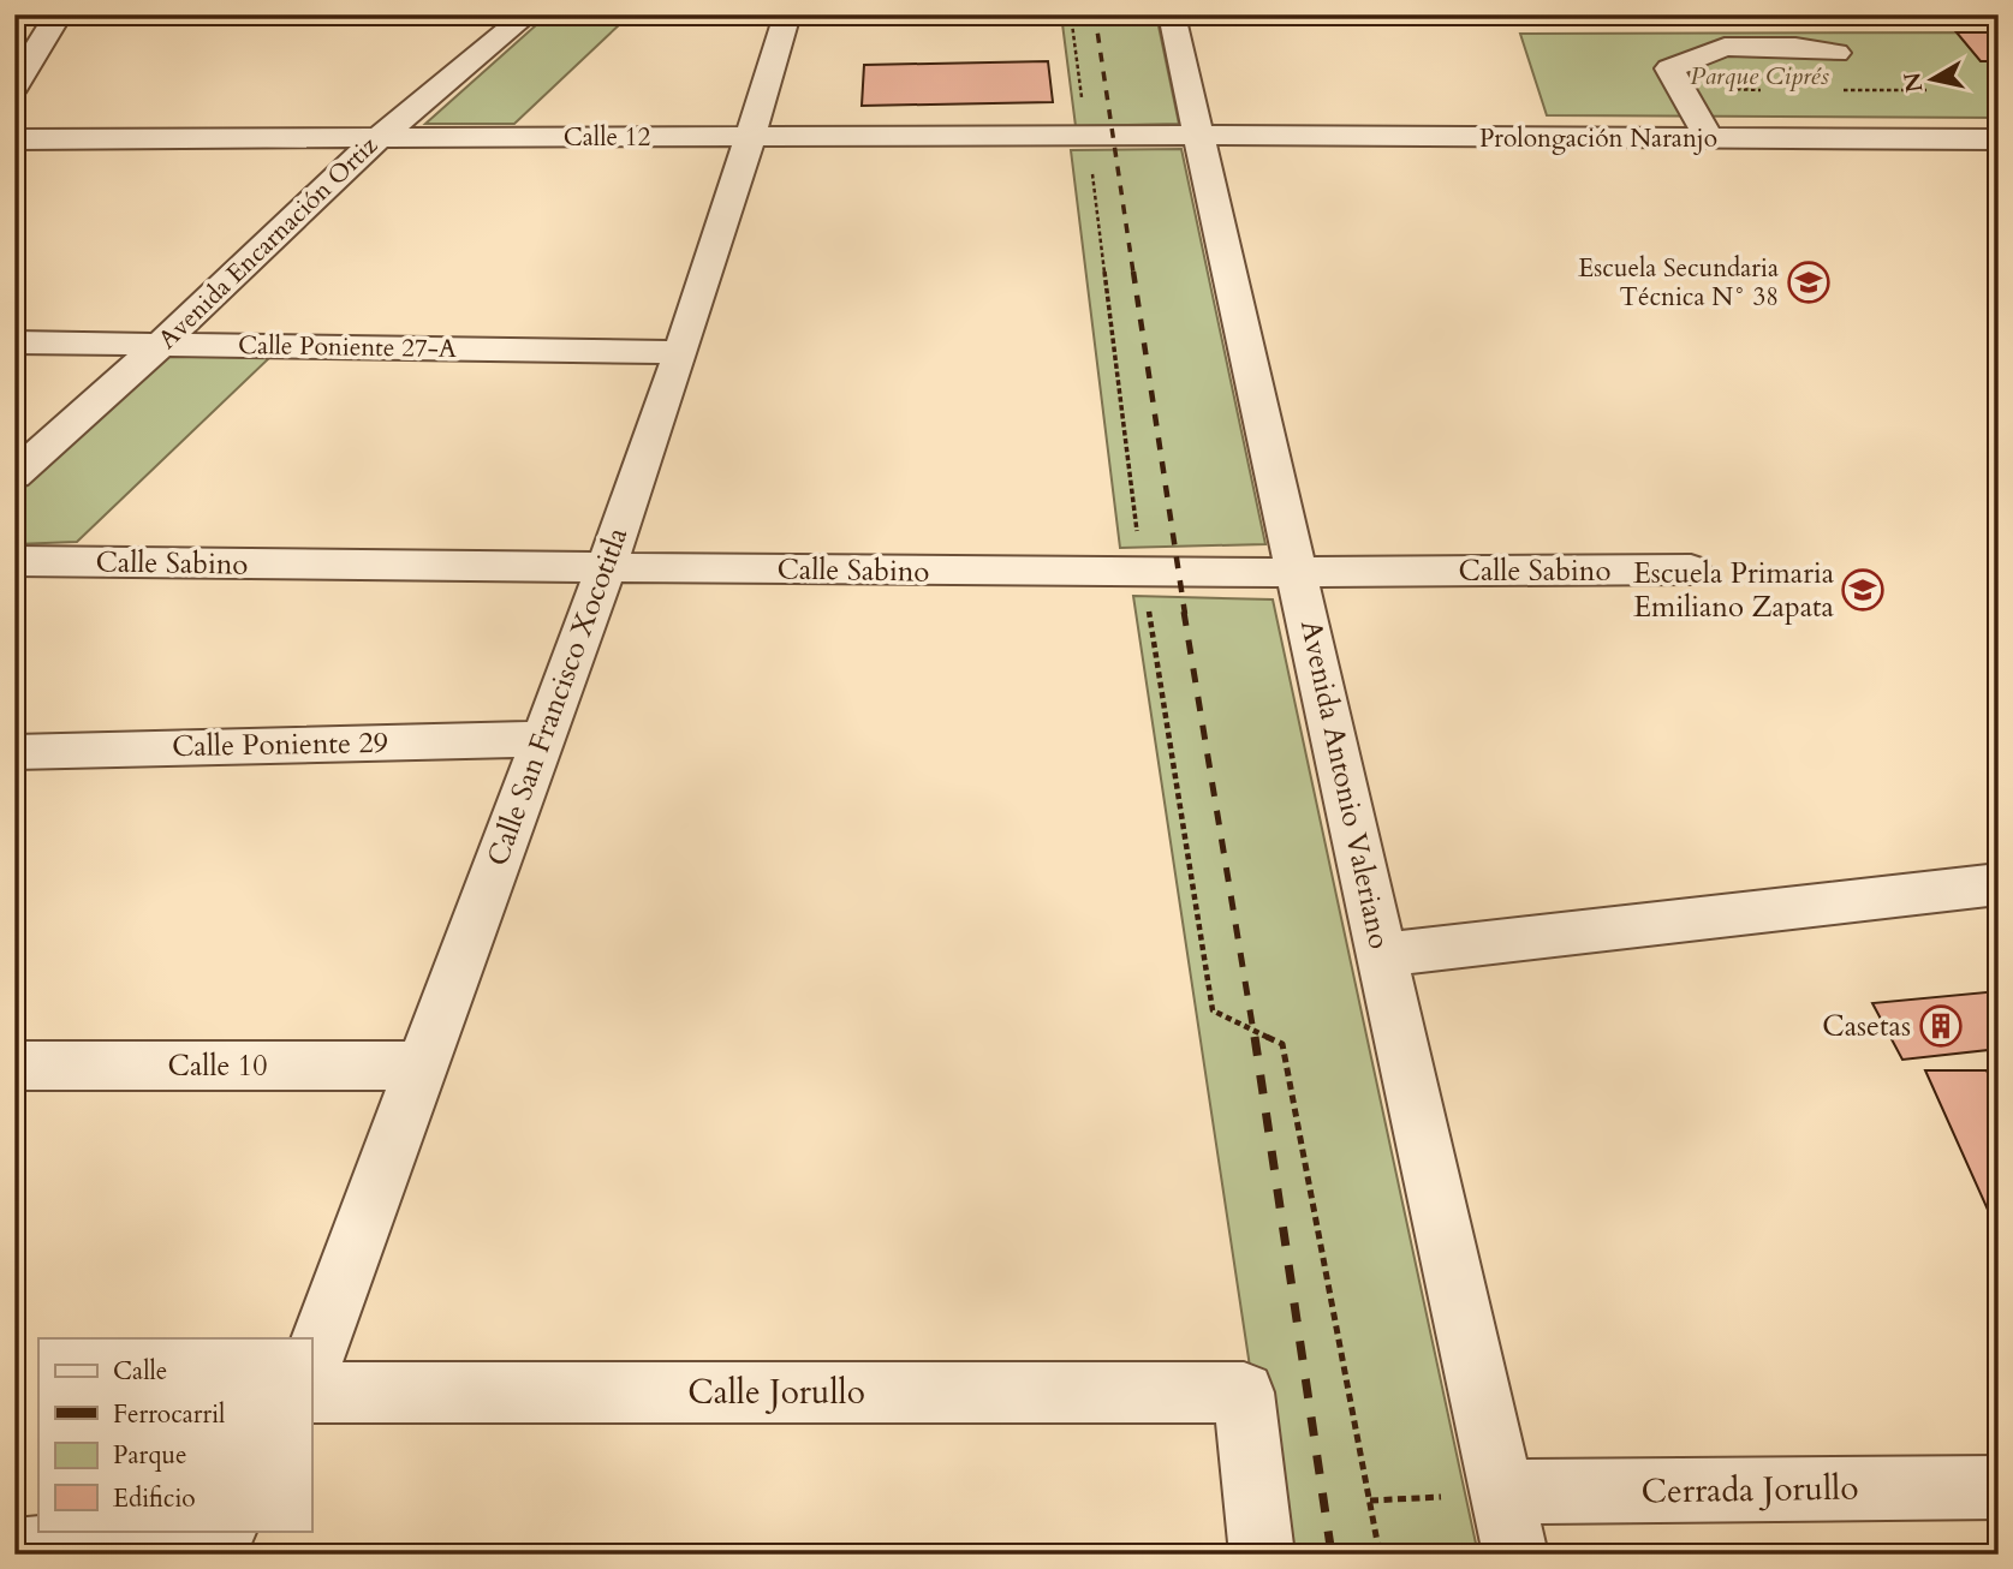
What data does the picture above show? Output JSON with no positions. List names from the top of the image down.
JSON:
{
  "streets": {
    "street": [
      "Calle 12",
      "Prolongación Naranjo",
      "Avenida Encarnación Ortiz",
      "Calle Poniente 27-A",
      "Calle Sabino",
      "Calle San Francisco Xocotitla",
      "Calle Poniente 29",
      "Avenida Antonio Valeriano",
      "Calle 10",
      "Calle Jorullo",
      "Cerrada Jorullo"
    ]
  },
  "crossings": [
    ["Calle 12", "Prolongación Naranjo"],
    ["Calle 12", "Avenida Encarnación Ortiz"],
    ["Calle 12", "Calle San Francisco Xocotitla"],
    ["Calle 12", "Avenida Antonio Valeriano"],
    ["Prolongación Naranjo", "Avenida Antonio Valeriano"],
    ["Avenida Encarnación Ortiz", "Calle Poniente 27-A"],
    ["Calle Poniente 27-A", "Calle San Francisco Xocotitla"],
    ["Calle Sabino", "Calle San Francisco Xocotitla"],
    ["Calle Sabino", "Avenida Antonio Valeriano"],
    ["Calle San Francisco Xocotitla", "Calle Poniente 29"],
    ["Calle San Francisco Xocotitla", "Calle 10"],
    ["Avenida Antonio Valeriano", "Cerrada Jorullo"]
  ],
  "parks": ["Parque Ciprés"],
  "places": {
    "school or university": ["Escuela Secundaria Técnica N° 38", "Escuela Primaria Emiliano Zapata"],
    "building": ["Casetas"]
  },
  "legend": [
    "Calle",
    "Ferrocarril",
    "Parque",
    "Edificio"
  ],
  "north": "left"
}
